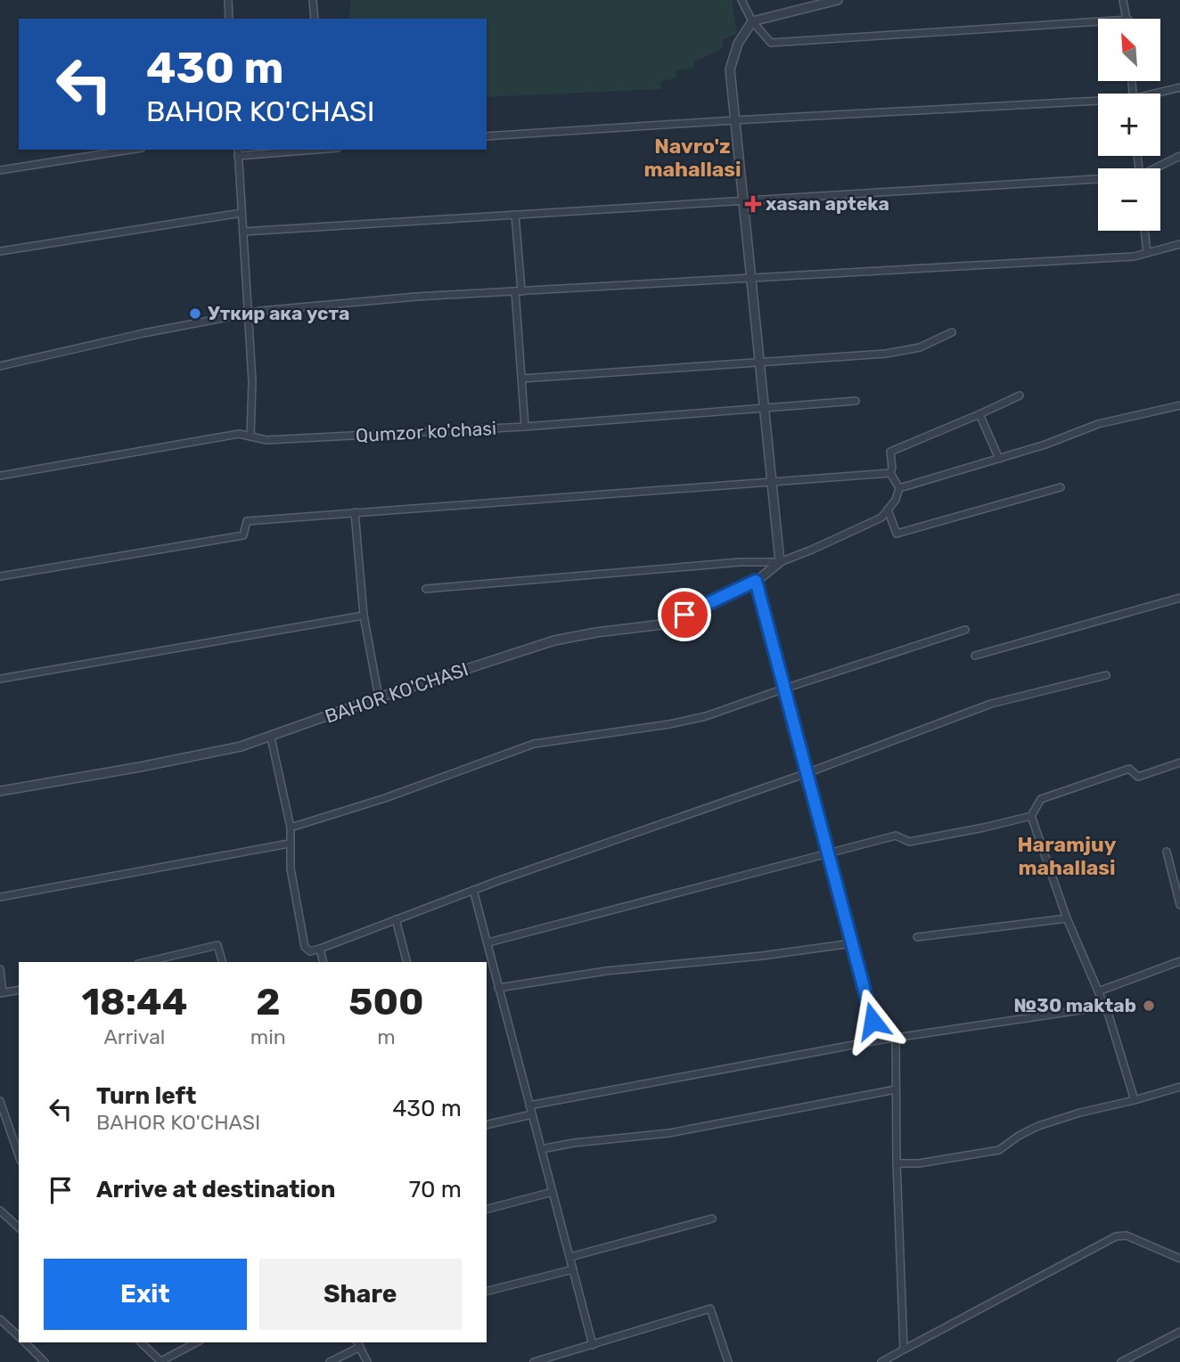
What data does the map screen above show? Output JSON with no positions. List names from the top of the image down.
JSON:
{
  "streets": {
    "street": ["Qumzor ko'chasi", "BAHOR KO'CHASI"]
  },
  "districts": ["Navro'z mahallasi", "Haramjuy mahallasi"],
  "places": {
    "health": ["xasan apteka"],
    "other": ["Уткир ака уста", "№30 maktab"]
  },
  "north": "top left",
  "page": {
    "map_buttons": ["+", "−"],
    "turn": ["430 m", "BAHOR KO'CHASI"],
    "eta": [
      "18:44",
      "Arrival",
      "2",
      "min",
      "500",
      "m"
    ],
    "list": [
      {
        "name": "Turn left",
        "note": "BAHOR KO'CHASI",
        "value": "430 m"
      },
      {
        "name": "Arrive at destination",
        "value": "70 m"
      }
    ],
    "buttons": ["Exit", "Share"]
  }
}
